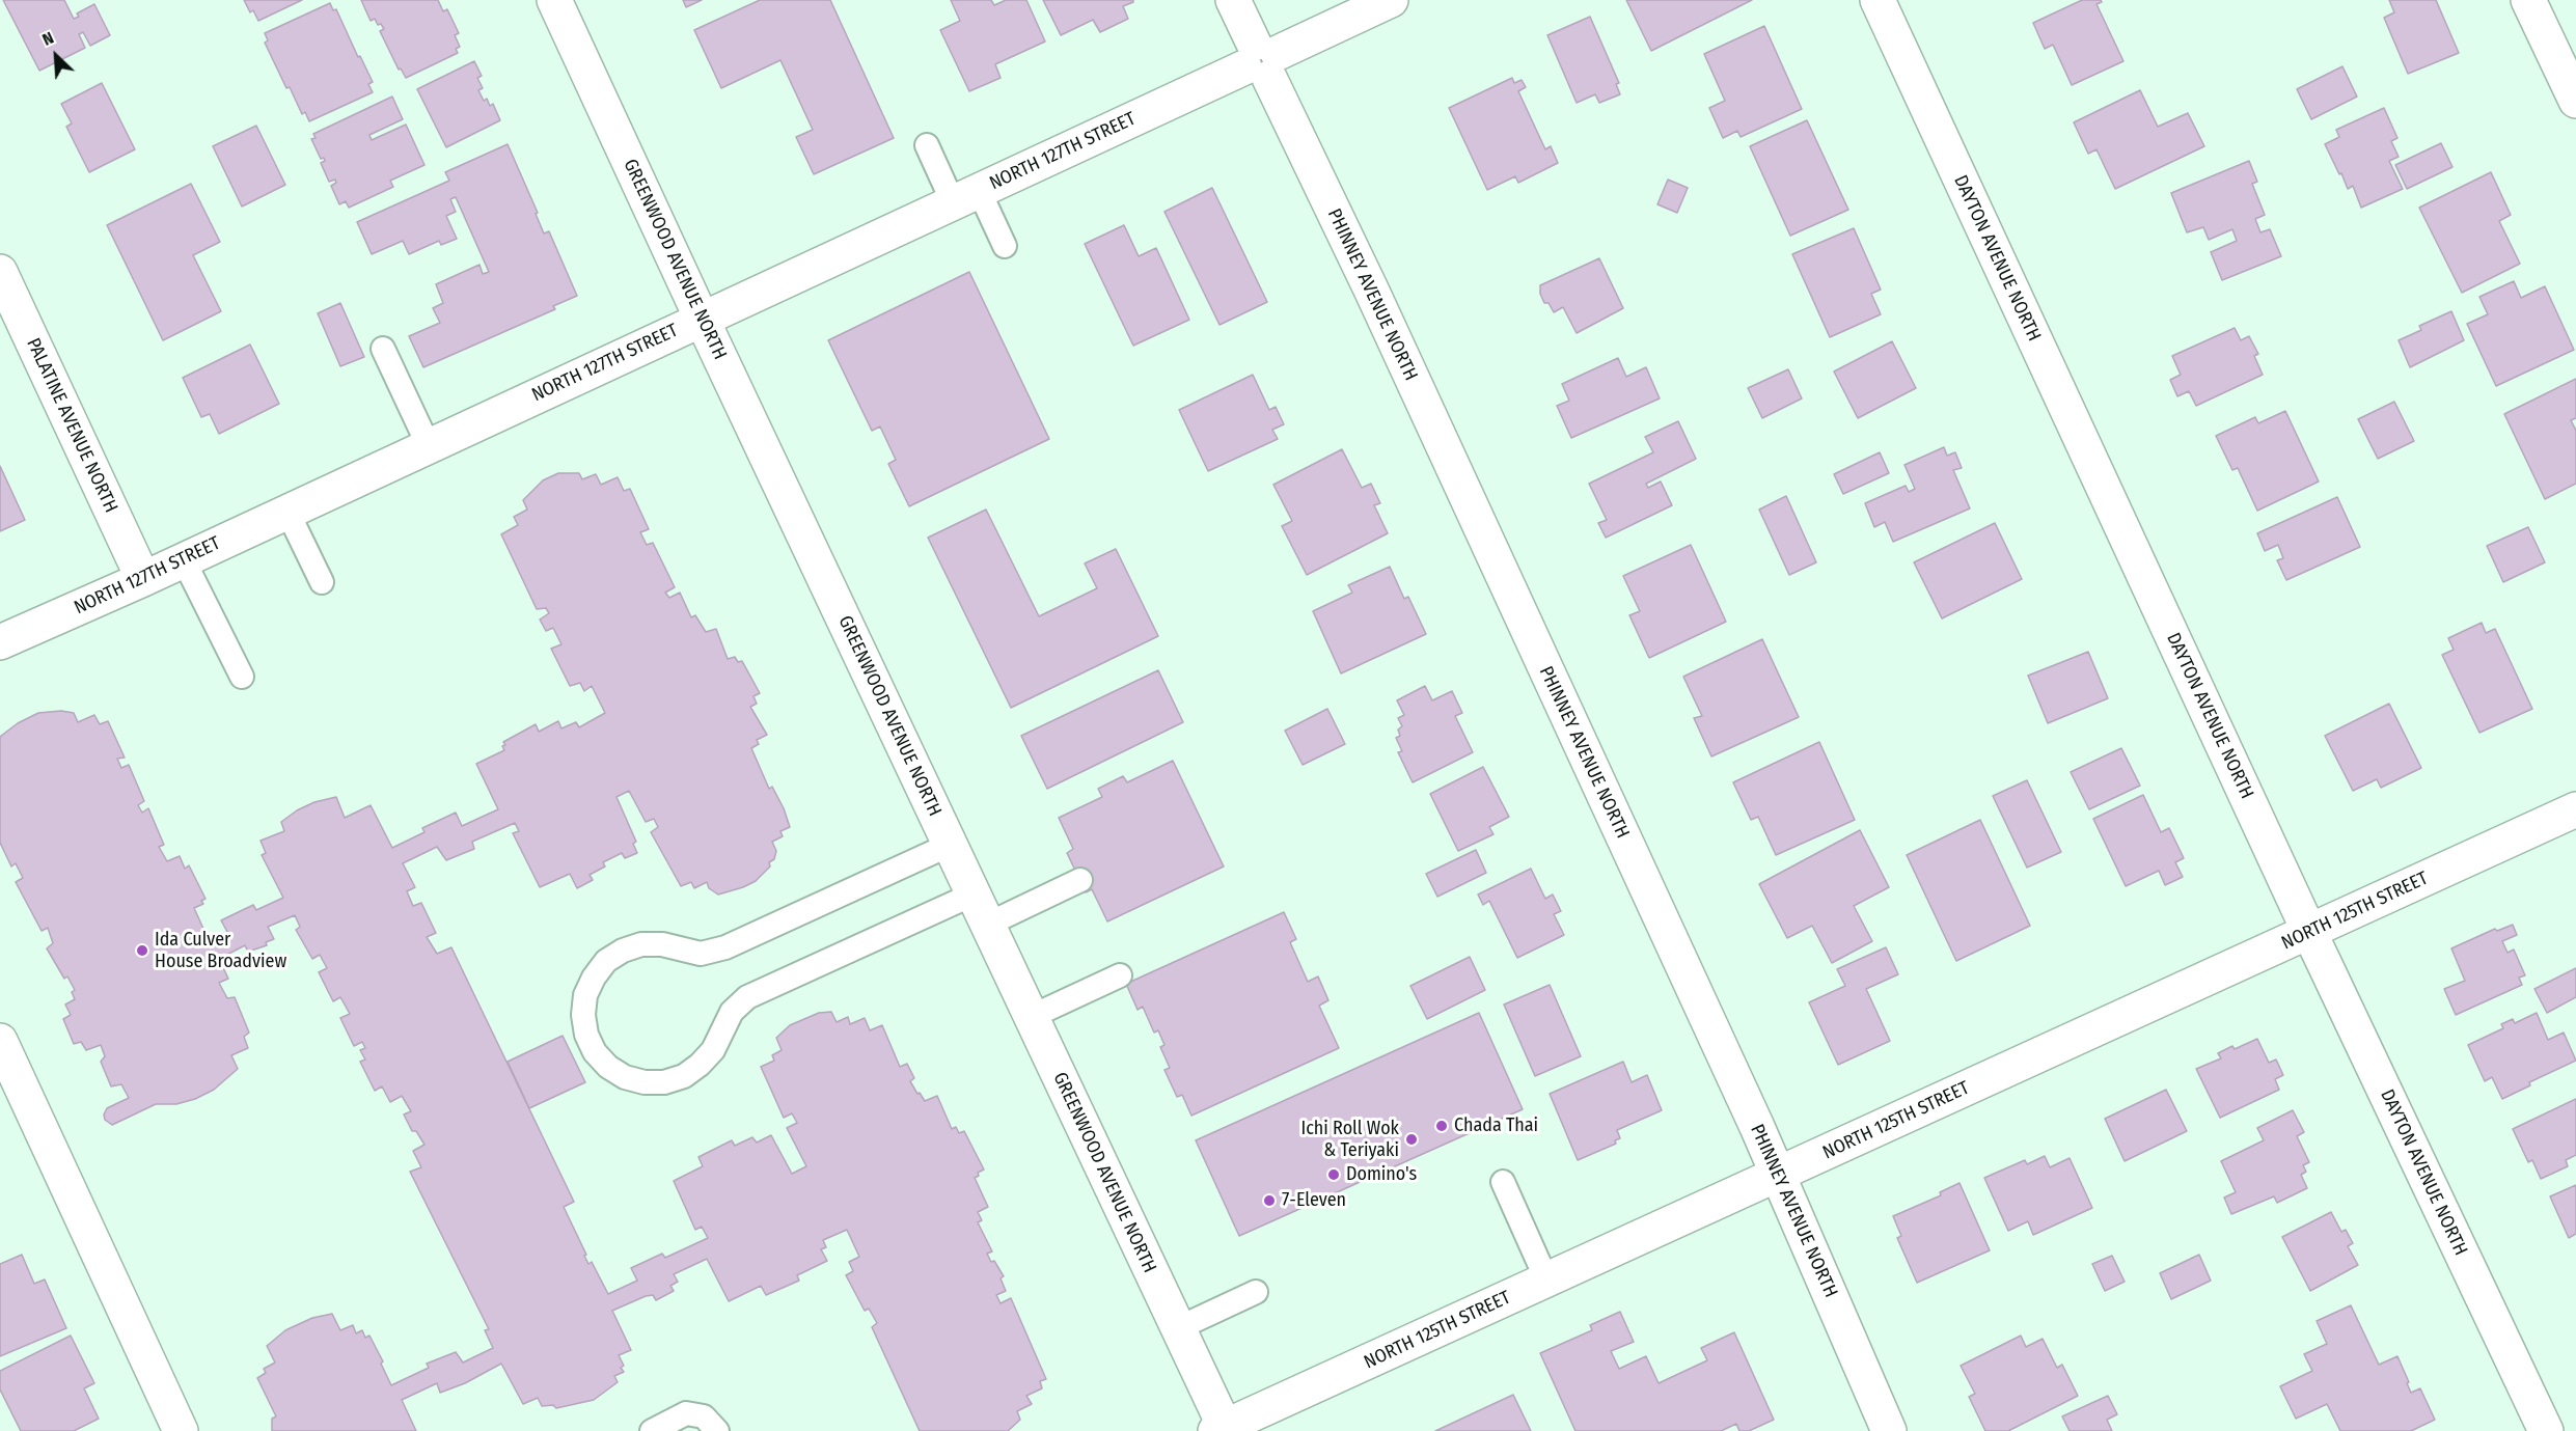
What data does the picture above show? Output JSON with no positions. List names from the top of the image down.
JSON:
{
  "streets": {
    "street": [
      "NORTH 127TH STREET",
      "DAYTON AVENUE NORTH",
      "GREENWOOD AVENUE NORTH",
      "PHINNEY AVENUE NORTH",
      "PALATINE AVENUE NORTH",
      "NORTH 125TH STREET"
    ]
  },
  "crossings": [
    ["NORTH 127TH STREET", "GREENWOOD AVENUE NORTH"],
    ["NORTH 127TH STREET", "PHINNEY AVENUE NORTH"],
    ["NORTH 127TH STREET", "PALATINE AVENUE NORTH"],
    ["DAYTON AVENUE NORTH", "NORTH 125TH STREET"],
    ["GREENWOOD AVENUE NORTH", "NORTH 125TH STREET"],
    ["PHINNEY AVENUE NORTH", "NORTH 125TH STREET"]
  ],
  "places": [
    "Ida Culver House Broadview",
    "Chada Thai",
    "Ichi Roll Wok & Teriyaki",
    "Domino's",
    "7-Eleven"
  ],
  "north": "top left"
}
